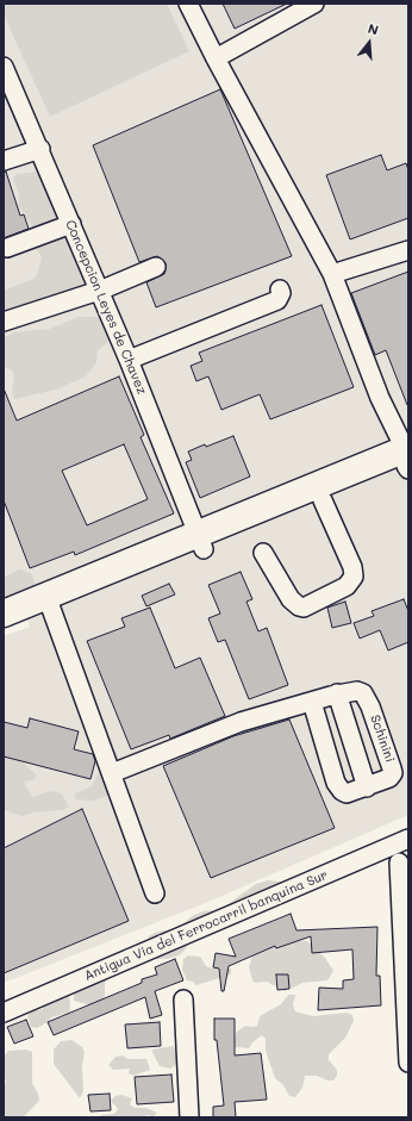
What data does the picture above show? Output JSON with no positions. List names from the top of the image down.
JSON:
{
  "streets": {
    "street": ["Concepcion Leyes de Chavez", "Schinini", "Antigua Via del Ferrocarril banquina Sur"]
  },
  "north": "top"
}
